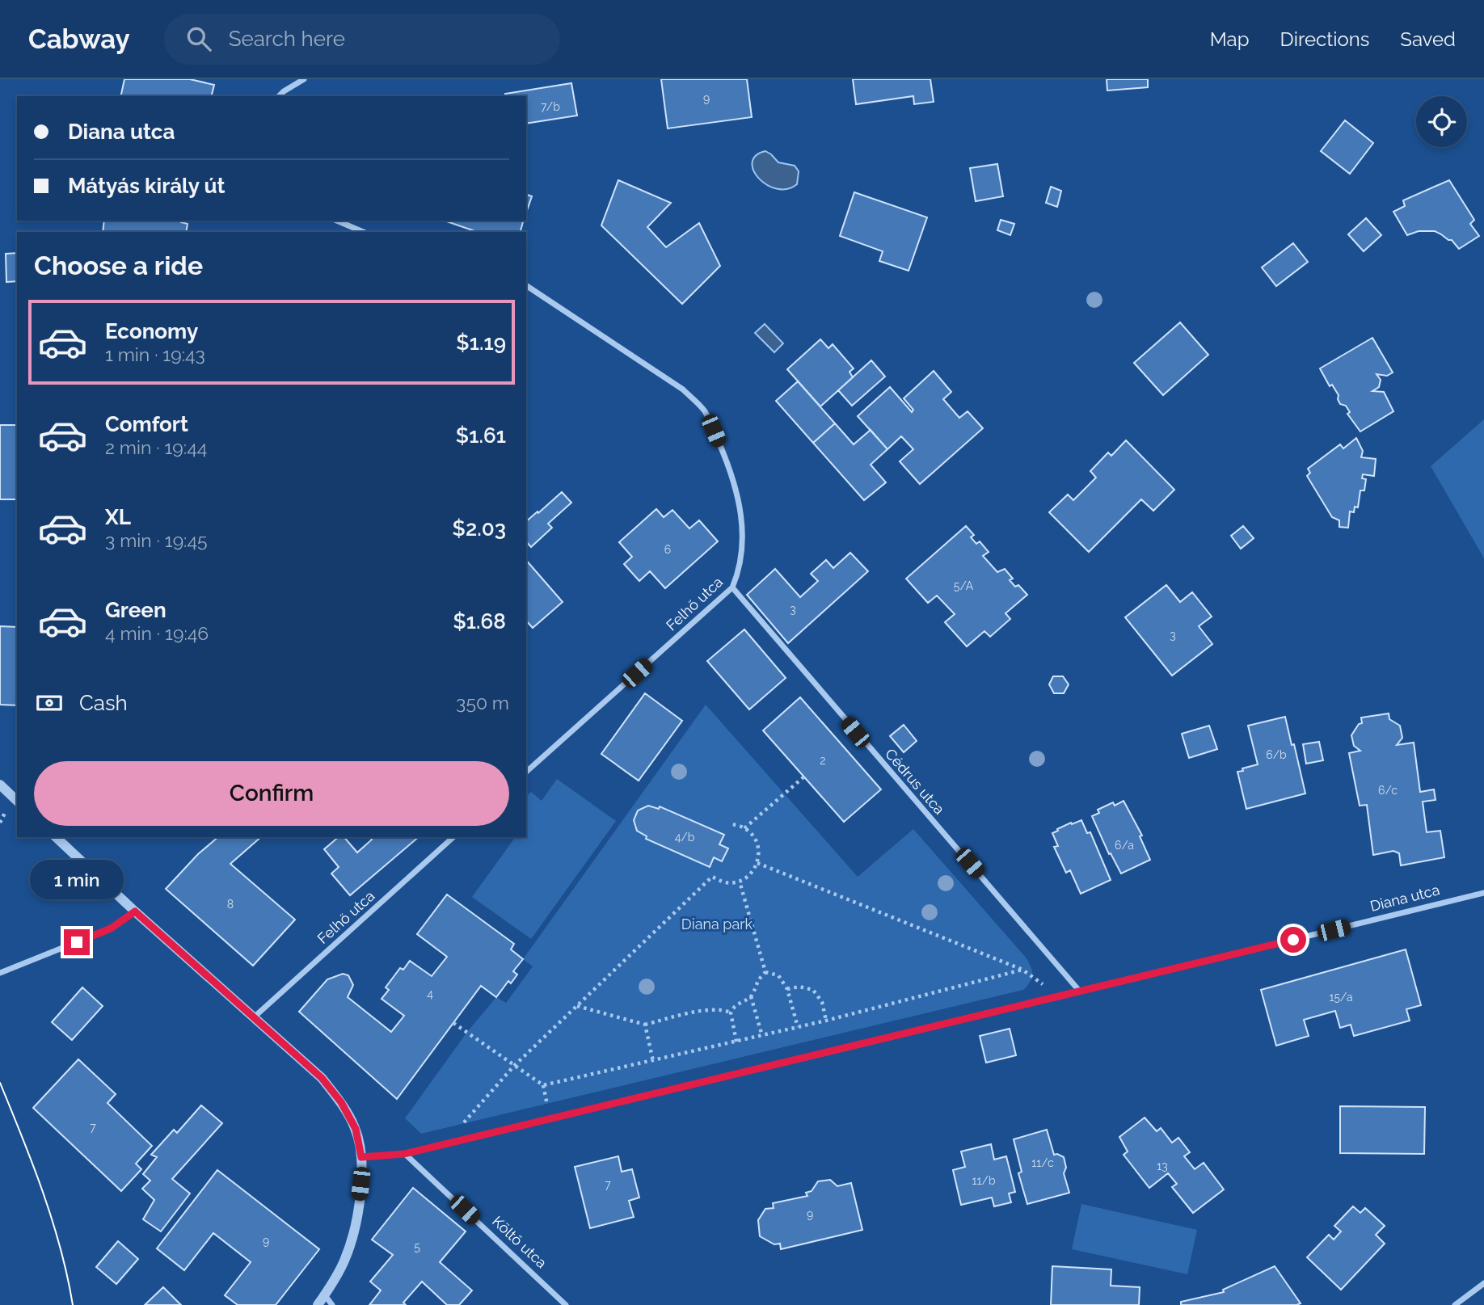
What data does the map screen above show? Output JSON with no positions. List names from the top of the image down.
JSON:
{
  "streets": {
    "street": [
      "Felhő utca",
      "Cédrus utca",
      "Diana utca",
      "Költő utca"
    ]
  },
  "crossings": [
    ["Felhő utca", "Cédrus utca"],
    ["Cédrus utca", "Diana utca"],
    ["Diana utca", "Költő utca"]
  ],
  "parks": ["Diana park"],
  "house_numbers": [
    "9",
    "7/b",
    "6",
    "5/A",
    "3",
    "3",
    "6/b",
    "2",
    "6/c",
    "4/b",
    "6/a",
    "8",
    "4",
    "15/a",
    "7",
    "11/c",
    "13",
    "11/b",
    "7",
    "9",
    "9",
    "5"
  ],
  "page": {
    "header": "Cabway",
    "search": "Search here",
    "nav": ["Map", "Directions", "Saved"],
    "banner": ["Diana utca", "Mátyás király út"],
    "heading": "Choose a ride",
    "list": [
      {
        "name": "Economy",
        "note": "1 min · 19:43",
        "value": "$1.19"
      },
      {
        "name": "Comfort",
        "note": "2 min · 19:44",
        "value": "$1.61"
      },
      {
        "name": "XL",
        "note": "3 min · 19:45",
        "value": "$2.03"
      },
      {
        "name": "Green",
        "note": "4 min · 19:46",
        "value": "$1.68"
      }
    ],
    "pay": ["Cash", "350 m"],
    "buttons": "Confirm",
    "bubble": "1 min"
  }
}
